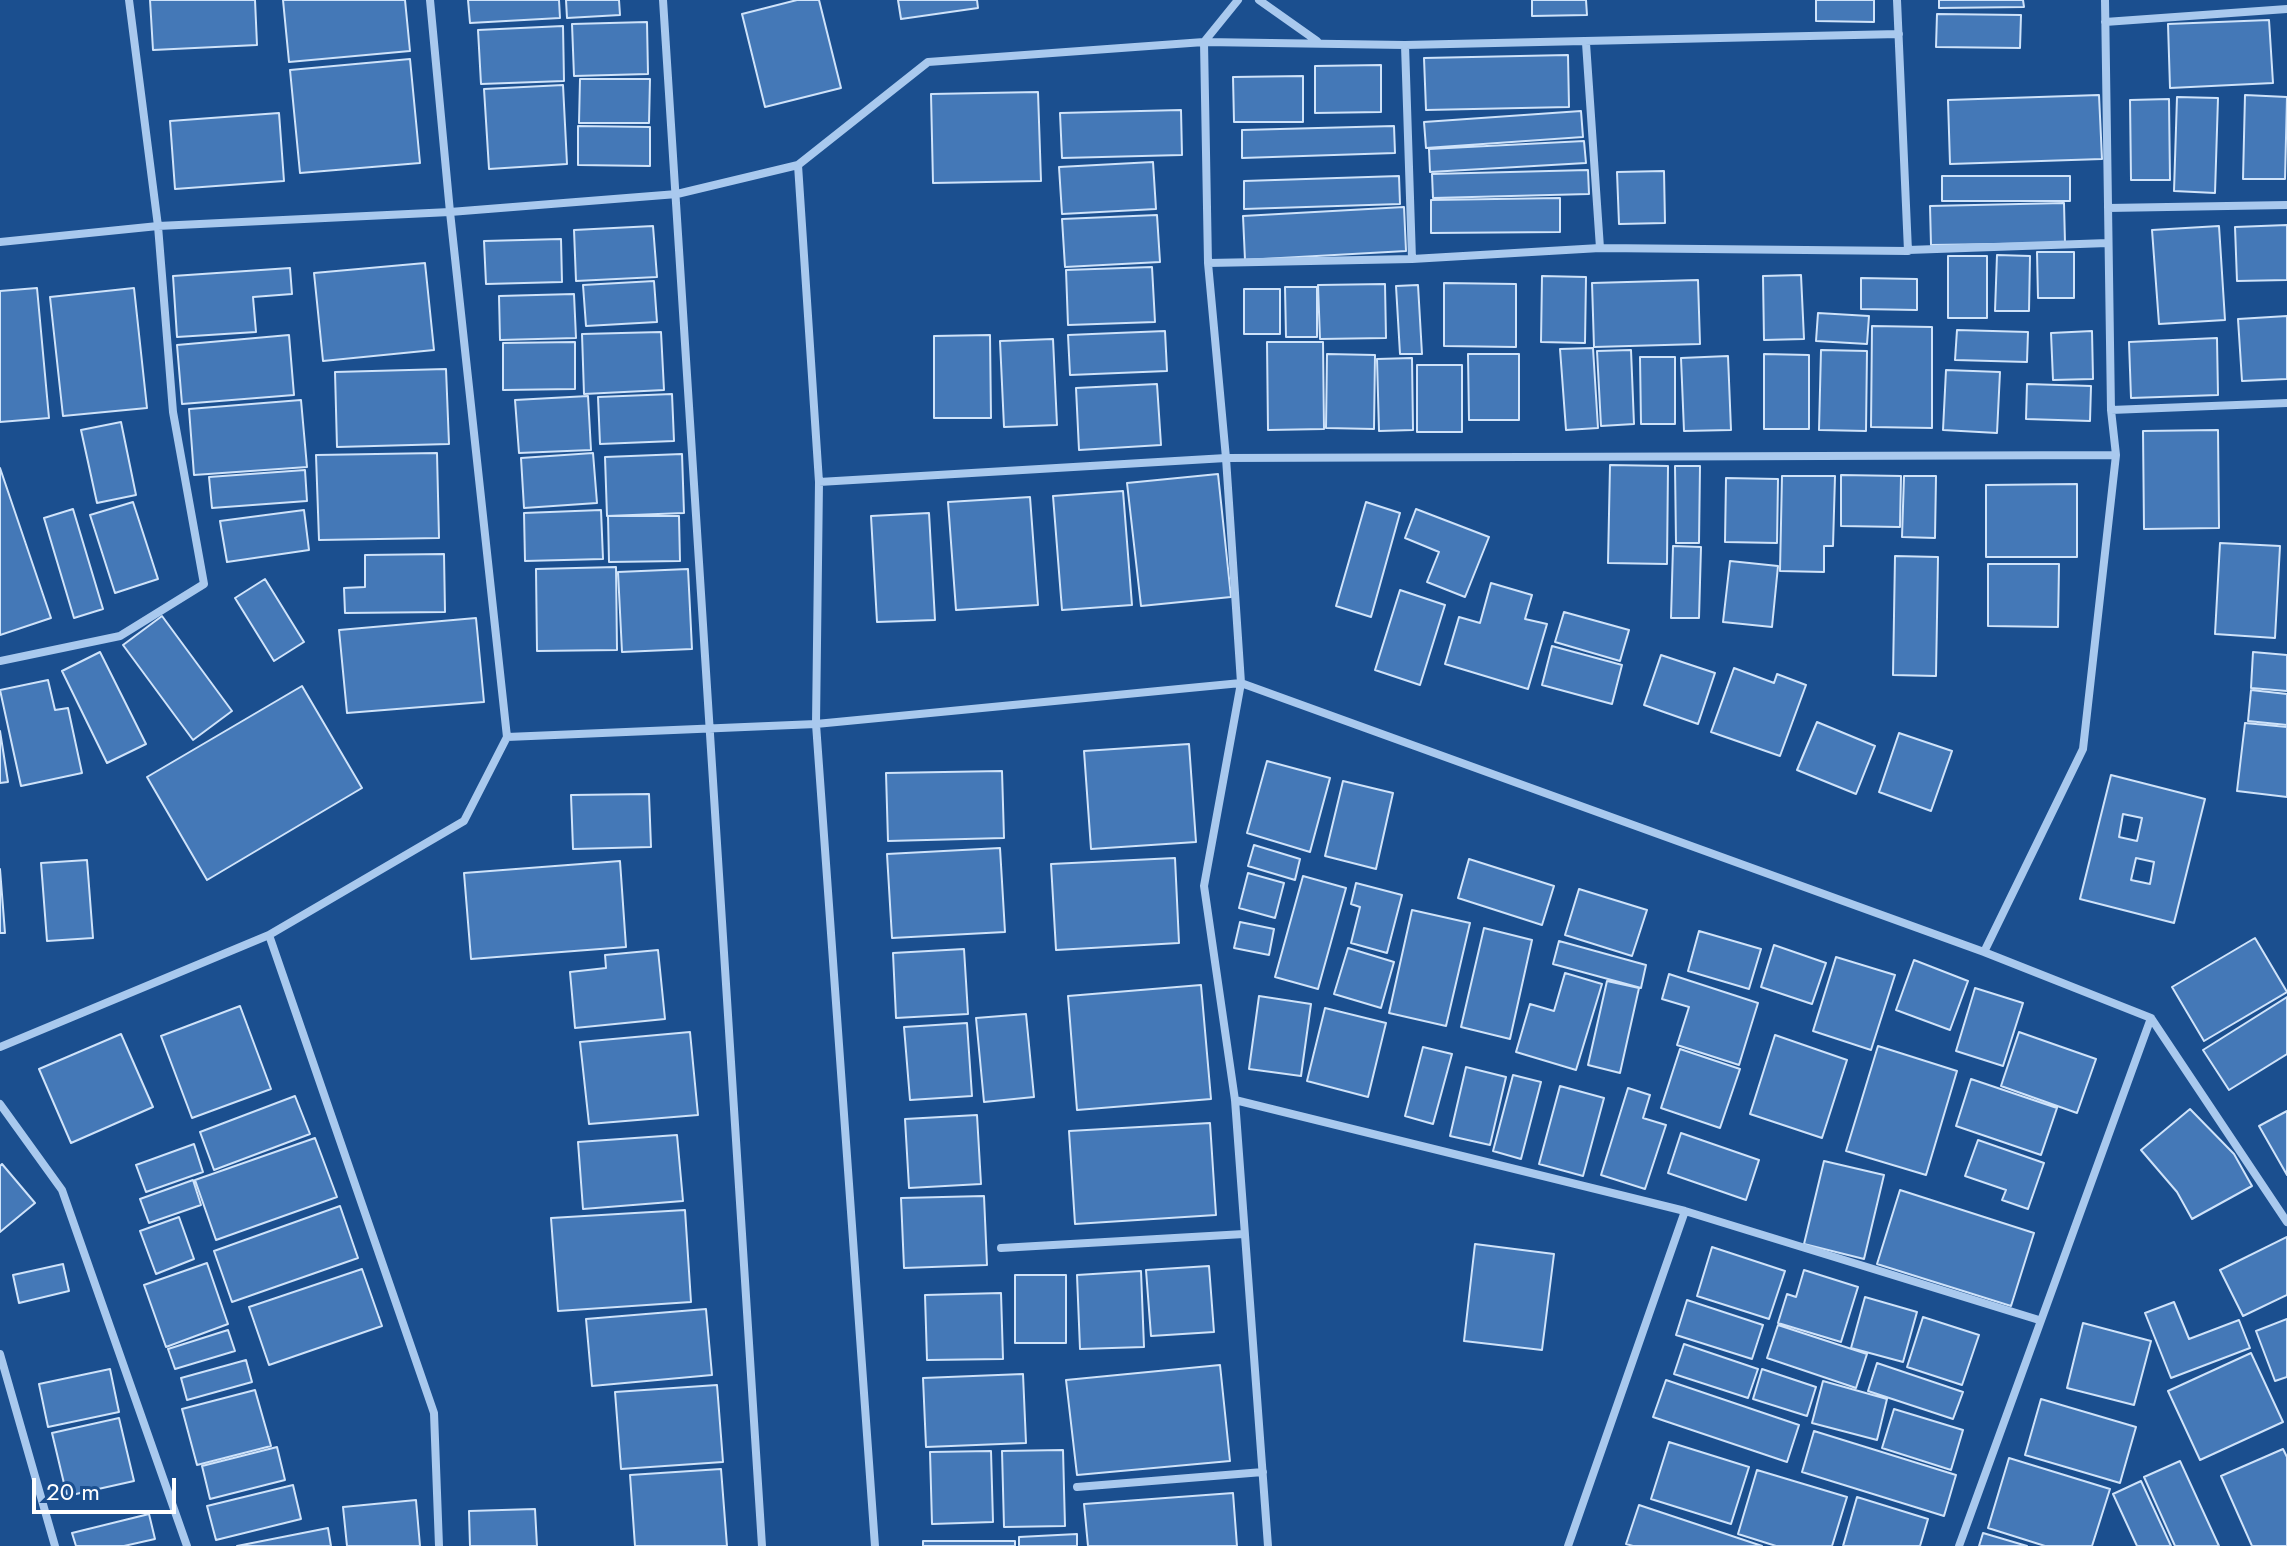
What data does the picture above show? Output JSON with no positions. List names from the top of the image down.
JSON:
{
  "scale_bar": "20 m"
}
